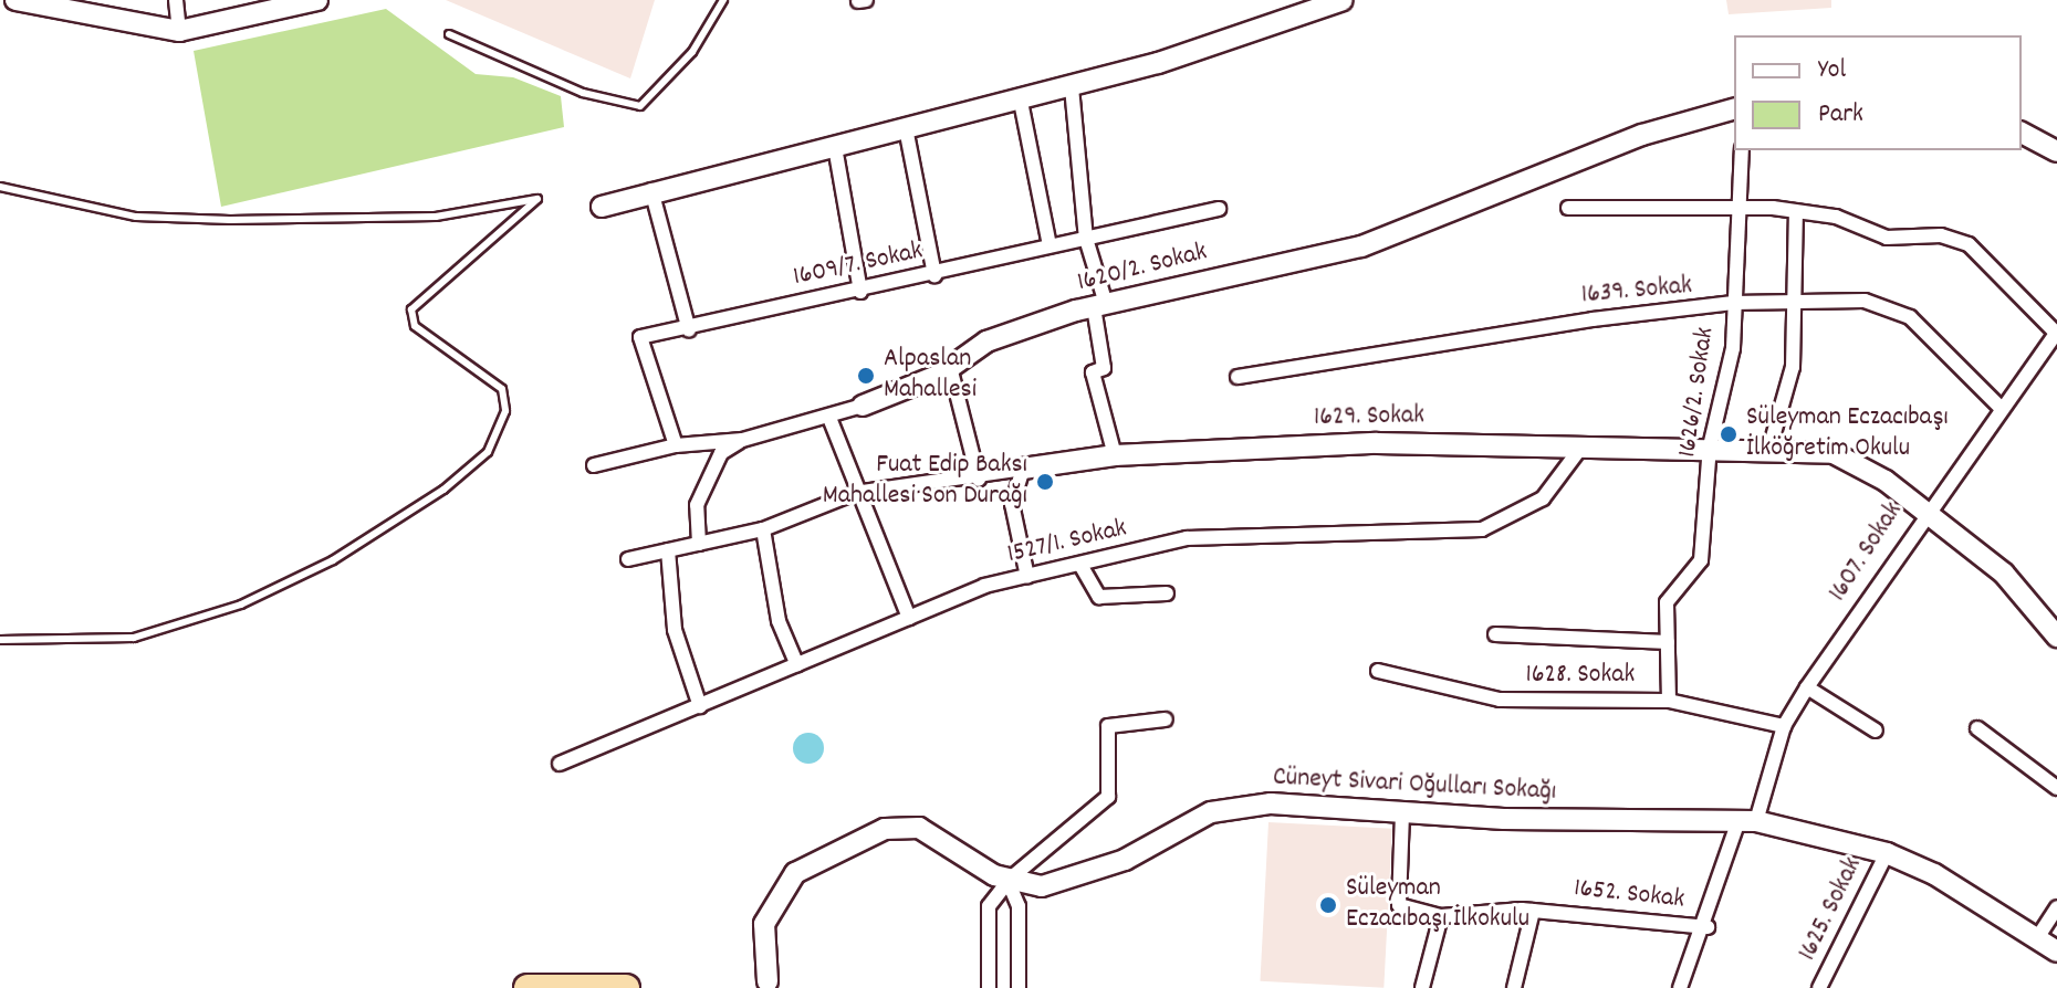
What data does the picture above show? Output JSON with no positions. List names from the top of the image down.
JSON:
{
  "streets": {
    "street": [
      "1609/7. Sokak",
      "1620/2. Sokak",
      "1639. Sokak",
      "1626/2. Sokak",
      "1629. Sokak",
      "1527/1. Sokak",
      "1607. Sokak",
      "1628. Sokak",
      "Cüneyt Sivari Oğulları Sokağı",
      "1652. Sokak",
      "1625. Sokak"
    ]
  },
  "crossings": [
    ["1609/7. Sokak", "1620/2. Sokak"],
    ["1639. Sokak", "1626/2. Sokak"],
    ["1639. Sokak", "1607. Sokak"],
    ["1626/2. Sokak", "1629. Sokak"],
    ["1626/2. Sokak", "1628. Sokak"],
    ["1629. Sokak", "1527/1. Sokak"],
    ["1629. Sokak", "1607. Sokak"],
    ["1607. Sokak", "1628. Sokak"],
    ["1607. Sokak", "Cüneyt Sivari Oğulları Sokağı"],
    ["1607. Sokak", "1652. Sokak"],
    ["Cüneyt Sivari Oğulları Sokağı", "1652. Sokak"],
    ["Cüneyt Sivari Oğulları Sokağı", "1625. Sokak"]
  ],
  "places": [
    "Alpaslan Mahallesi",
    "Süleyman Eczacıbaşı İlköğretim Okulu",
    "Fuat Edip Baksı Mahallesi Son Durağı",
    "Süleyman Eczacıbaşı İlkokulu"
  ],
  "legend": ["Yol", "Park"]
}
